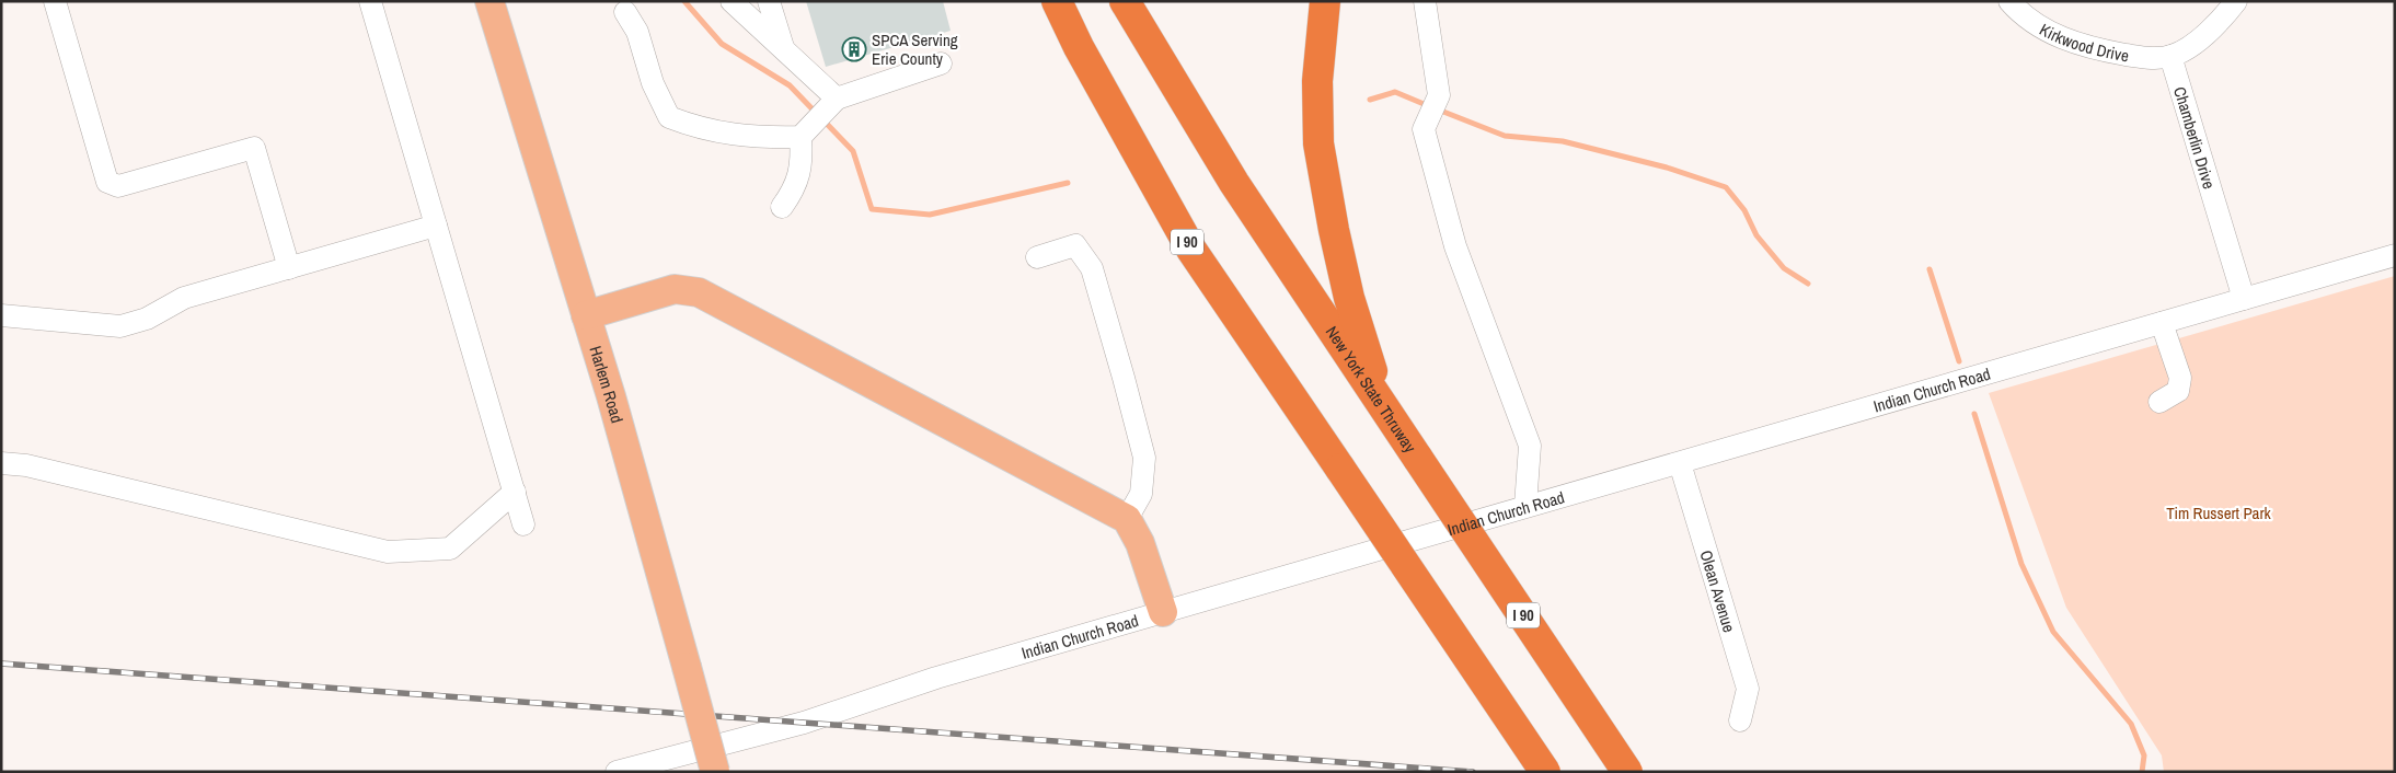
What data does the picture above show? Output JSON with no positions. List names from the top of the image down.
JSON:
{
  "streets": {
    "highway": ["I 90", "New York State Thruway"],
    "main road": ["Harlem Road"],
    "street": [
      "Kirkwood Drive",
      "Chamberlin Drive",
      "Indian Church Road",
      "Olean Avenue"
    ]
  },
  "crossings": [
    ["Kirkwood Drive", "Chamberlin Drive"],
    ["Chamberlin Drive", "Indian Church Road"],
    ["Indian Church Road", "Olean Avenue"]
  ],
  "parks": ["Tim Russert Park"],
  "places": {
    "building": ["SPCA Serving Erie County"]
  }
}
